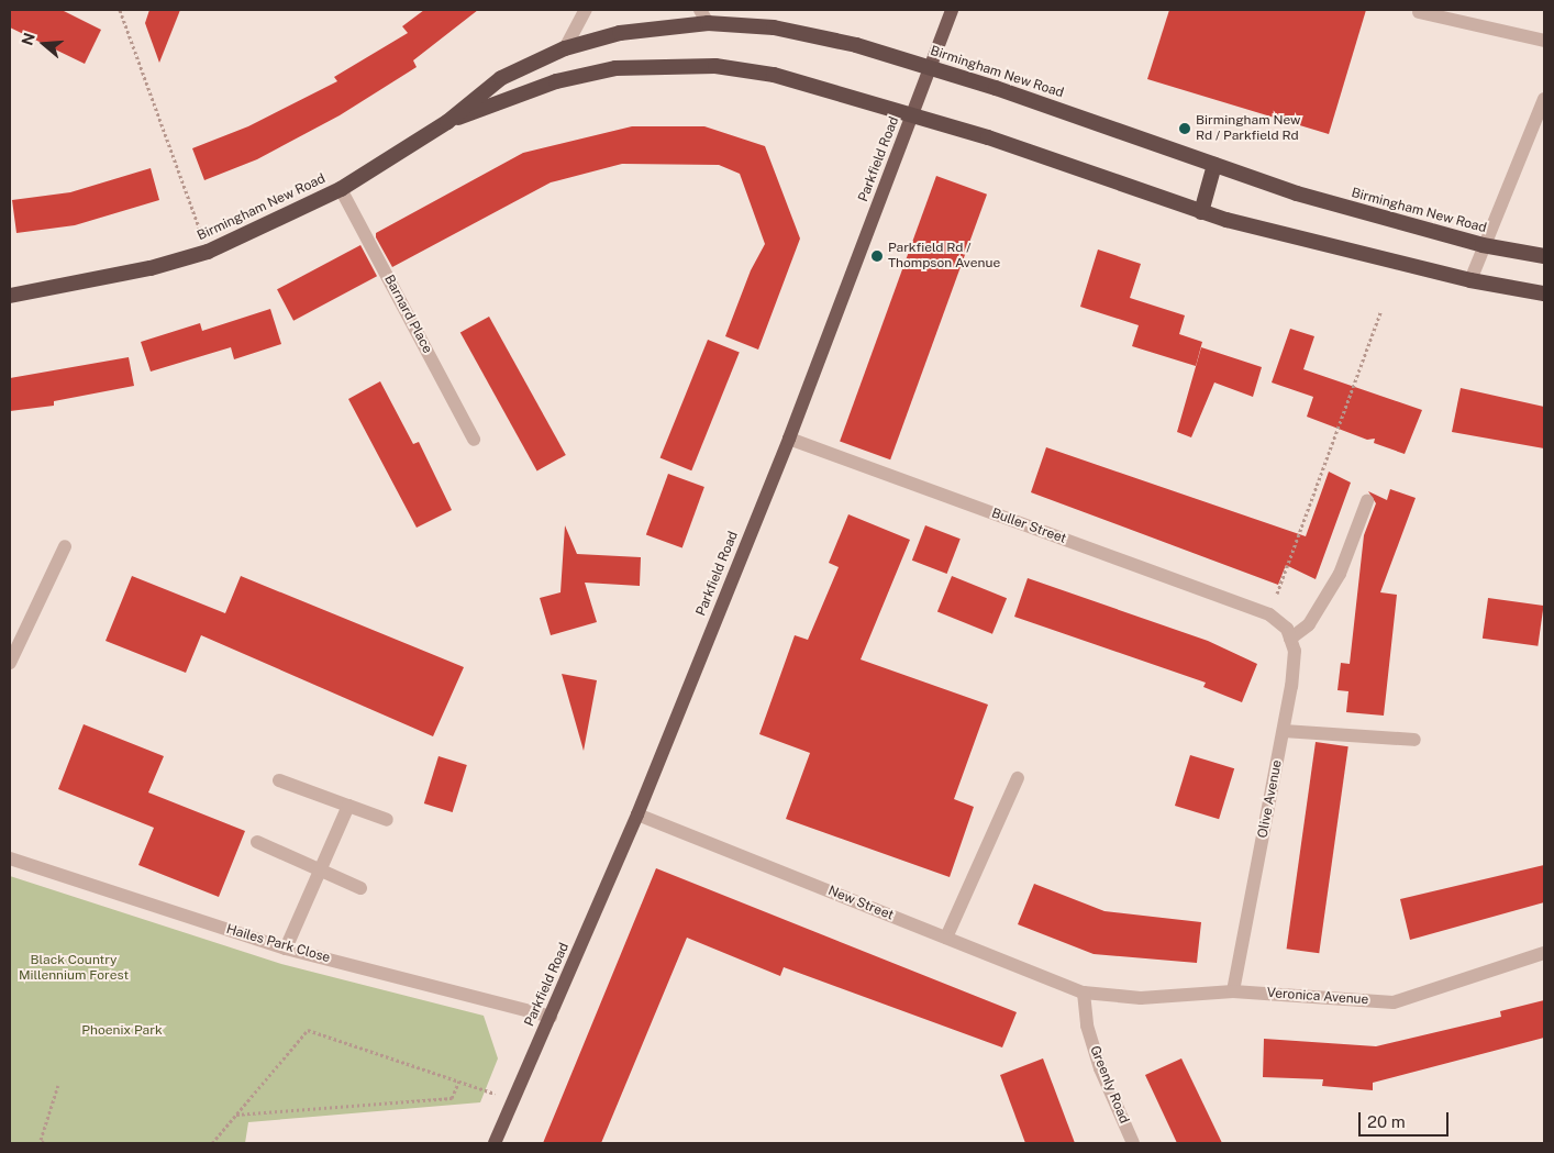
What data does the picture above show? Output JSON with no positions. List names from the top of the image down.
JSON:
{
  "streets": {
    "highway": ["Birmingham New Road"],
    "main road": ["Parkfield Road"],
    "street": [
      "Barnard Place",
      "Buller Street",
      "Olive Avenue",
      "New Street",
      "Hailes Park Close",
      "Veronica Avenue",
      "Greenly Road"
    ]
  },
  "crossings": [
    ["Birmingham New Road", "Parkfield Road"],
    ["Birmingham New Road", "Barnard Place"],
    ["Parkfield Road", "Buller Street"],
    ["Parkfield Road", "New Street"],
    ["Parkfield Road", "Hailes Park Close"],
    ["Olive Avenue", "Veronica Avenue"],
    ["New Street", "Veronica Avenue"],
    ["New Street", "Greenly Road"],
    ["Veronica Avenue", "Greenly Road"]
  ],
  "parks": ["Black Country Millennium Forest", "Phoenix Park"],
  "places": ["Birmingham New Rd / Parkfield Rd", "Parkfield Rd / Thompson Avenue"],
  "scale_bar": "20 m",
  "north": "left"
}
